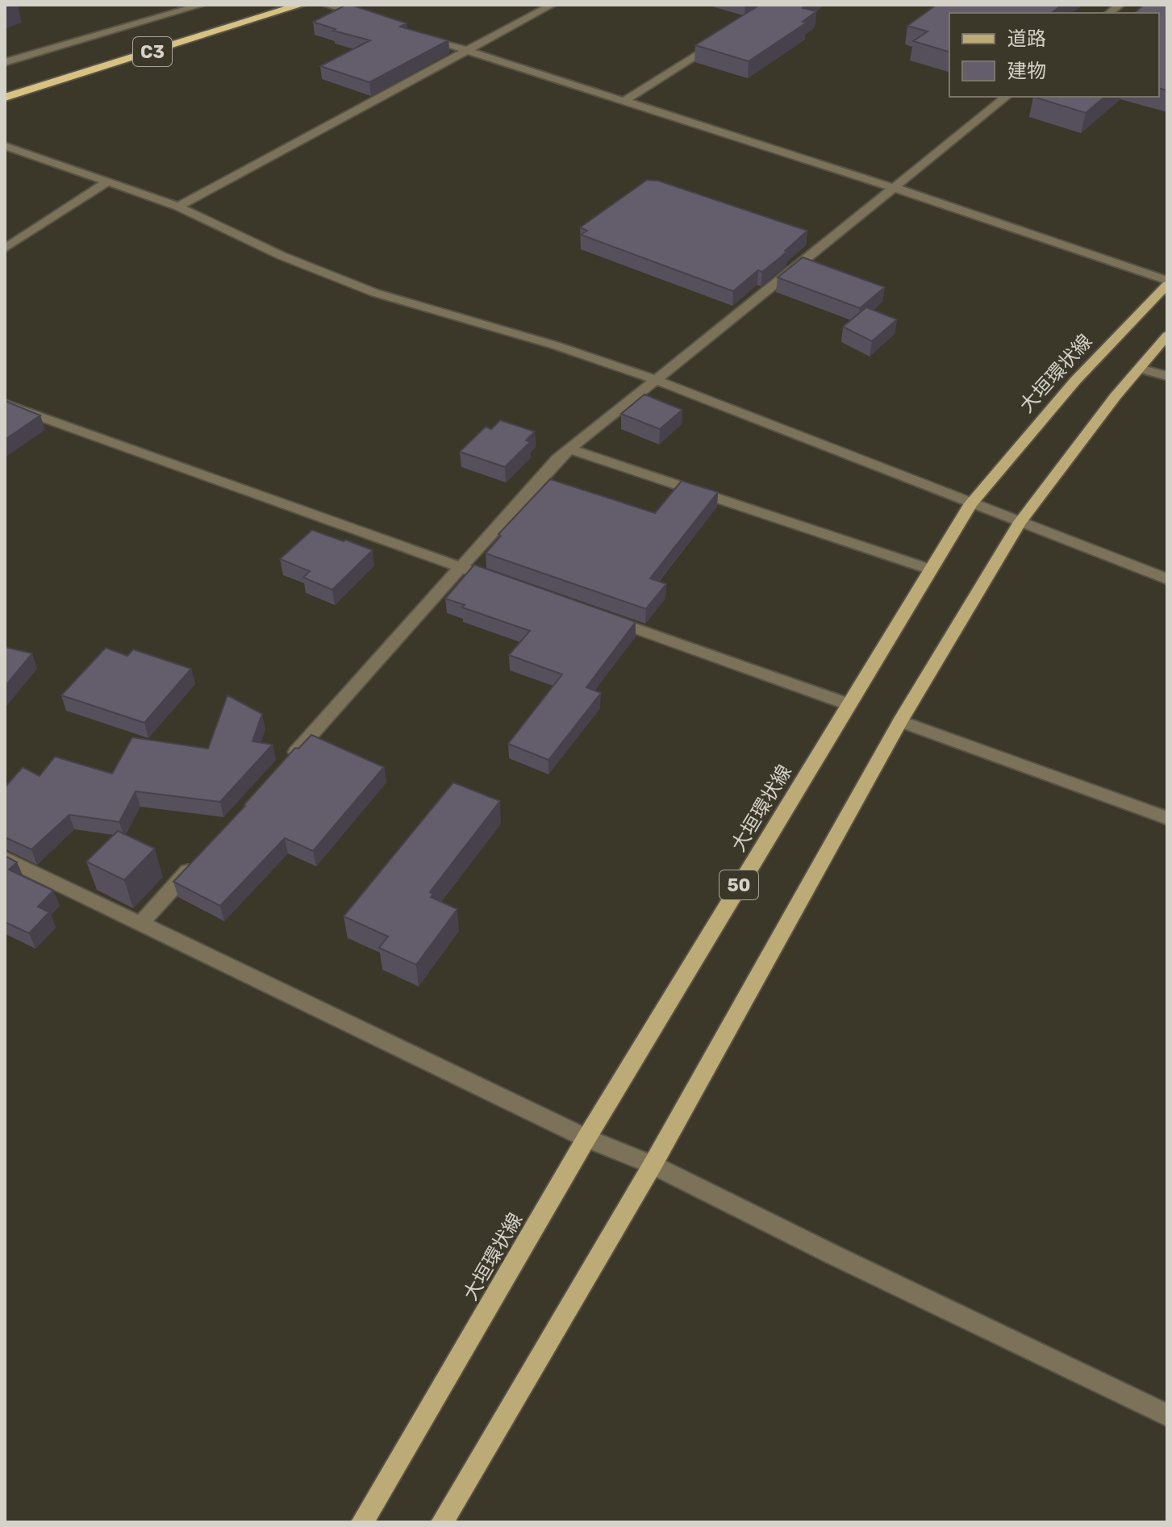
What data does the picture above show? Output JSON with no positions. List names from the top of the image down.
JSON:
{
  "streets": {
    "highway": ["C3"],
    "main road": ["大垣環状線", "50"]
  },
  "legend": ["道路", "建物"]
}
